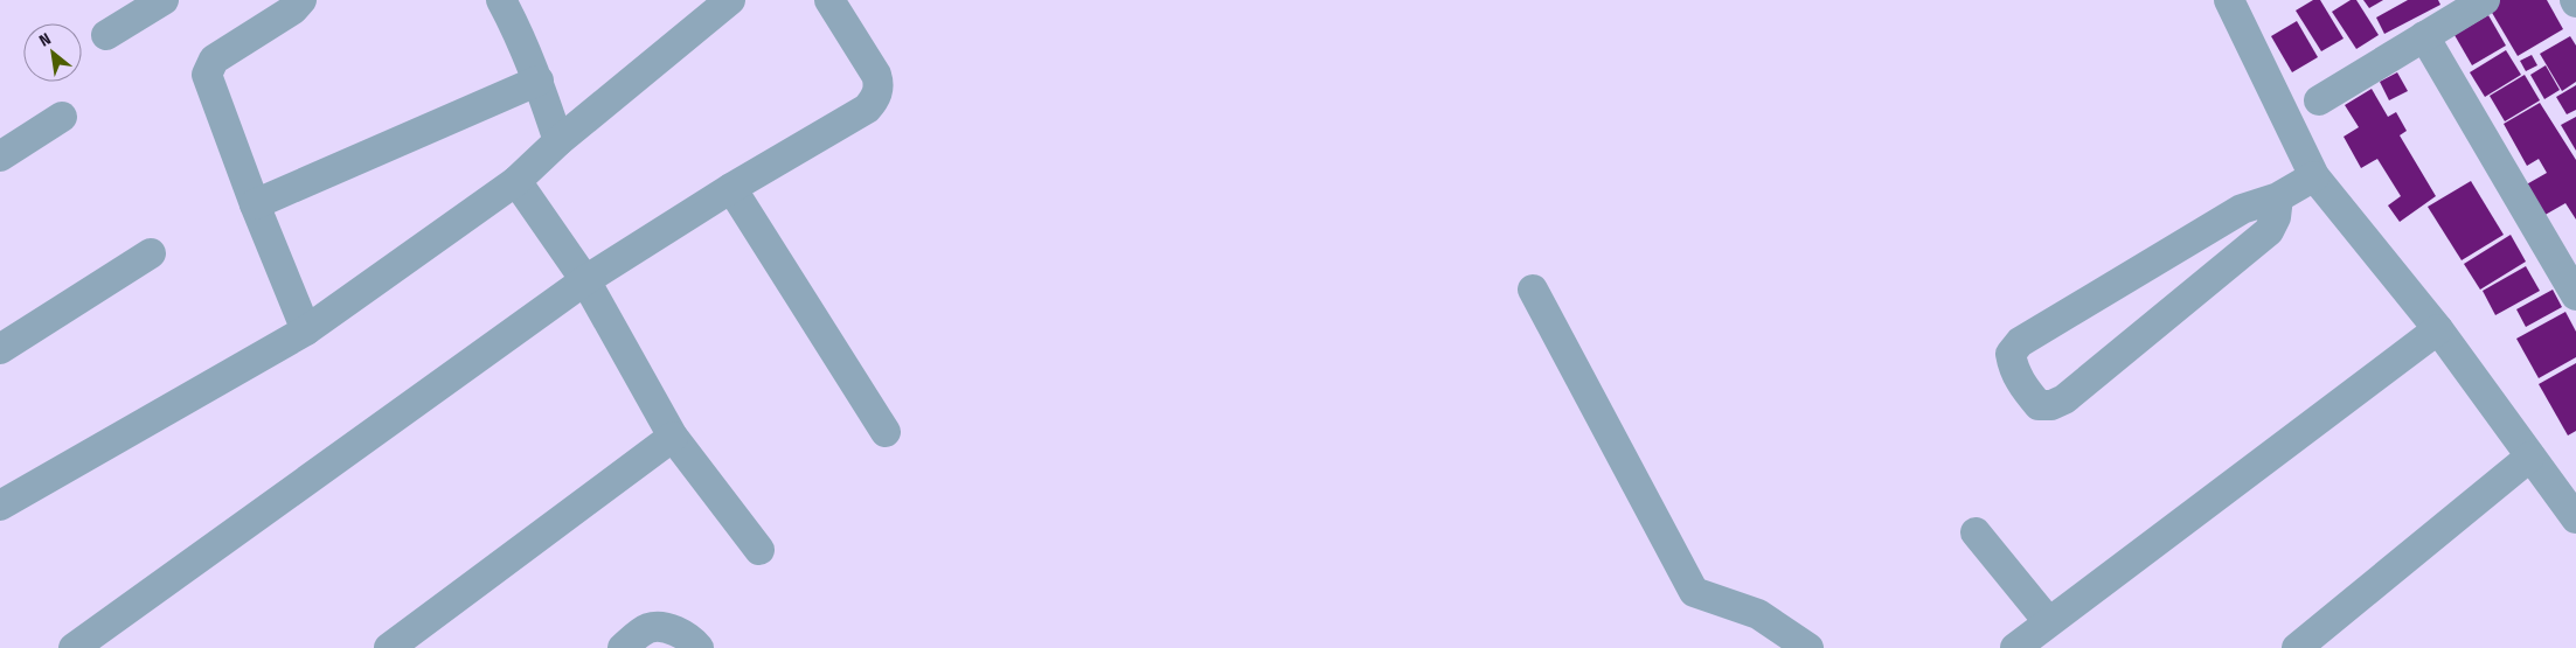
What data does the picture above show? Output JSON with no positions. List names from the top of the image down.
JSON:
{
  "north": "top left"
}
